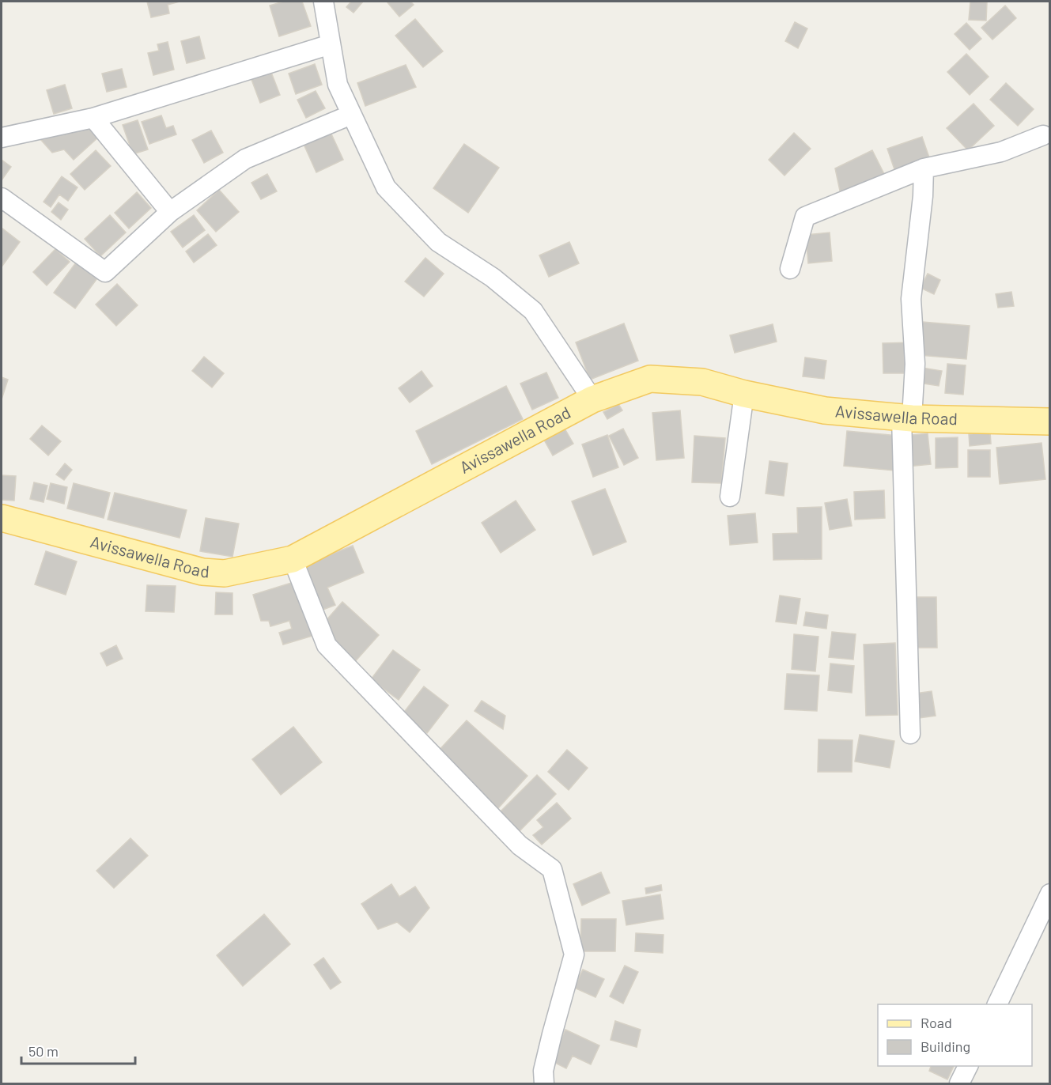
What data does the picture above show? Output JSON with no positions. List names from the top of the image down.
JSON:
{
  "streets": {
    "main road": ["Avissawella Road"]
  },
  "legend": ["Road", "Building"],
  "scale_bar": "50 m"
}
